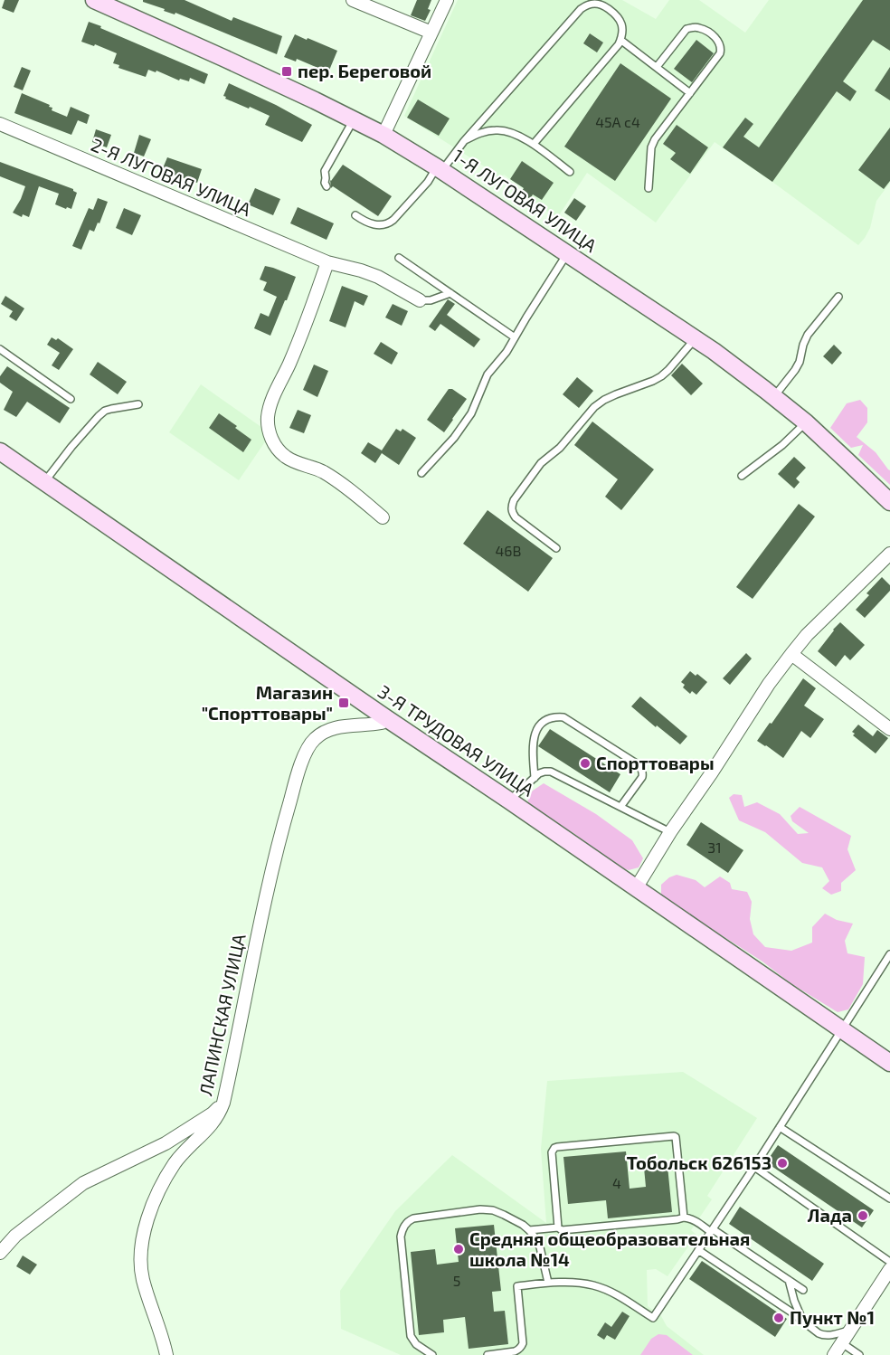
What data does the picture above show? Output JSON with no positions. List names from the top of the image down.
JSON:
{
  "streets": {
    "street": [
      "2-Я ЛУГОВАЯ УЛИЦА",
      "1-Я ЛУГОВАЯ УЛИЦА",
      "3-Я ТРУДОВАЯ УЛИЦА",
      "ЛАПИНСКАЯ УЛИЦА"
    ]
  },
  "crossings": [
    ["3-Я ТРУДОВАЯ УЛИЦА", "ЛАПИНСКАЯ УЛИЦА"]
  ],
  "places": {
    "transit": ["пер. Береговой", "Магазин \"Спорттовары\""],
    "other": [
      "Спорттовары",
      "Тобольск 626153",
      "Лада",
      "Средняя общеобразовательная школа №14",
      "Пункт №1"
    ]
  },
  "house_numbers": [
    "45А с4",
    "46В",
    "31",
    "4",
    "5"
  ]
}
